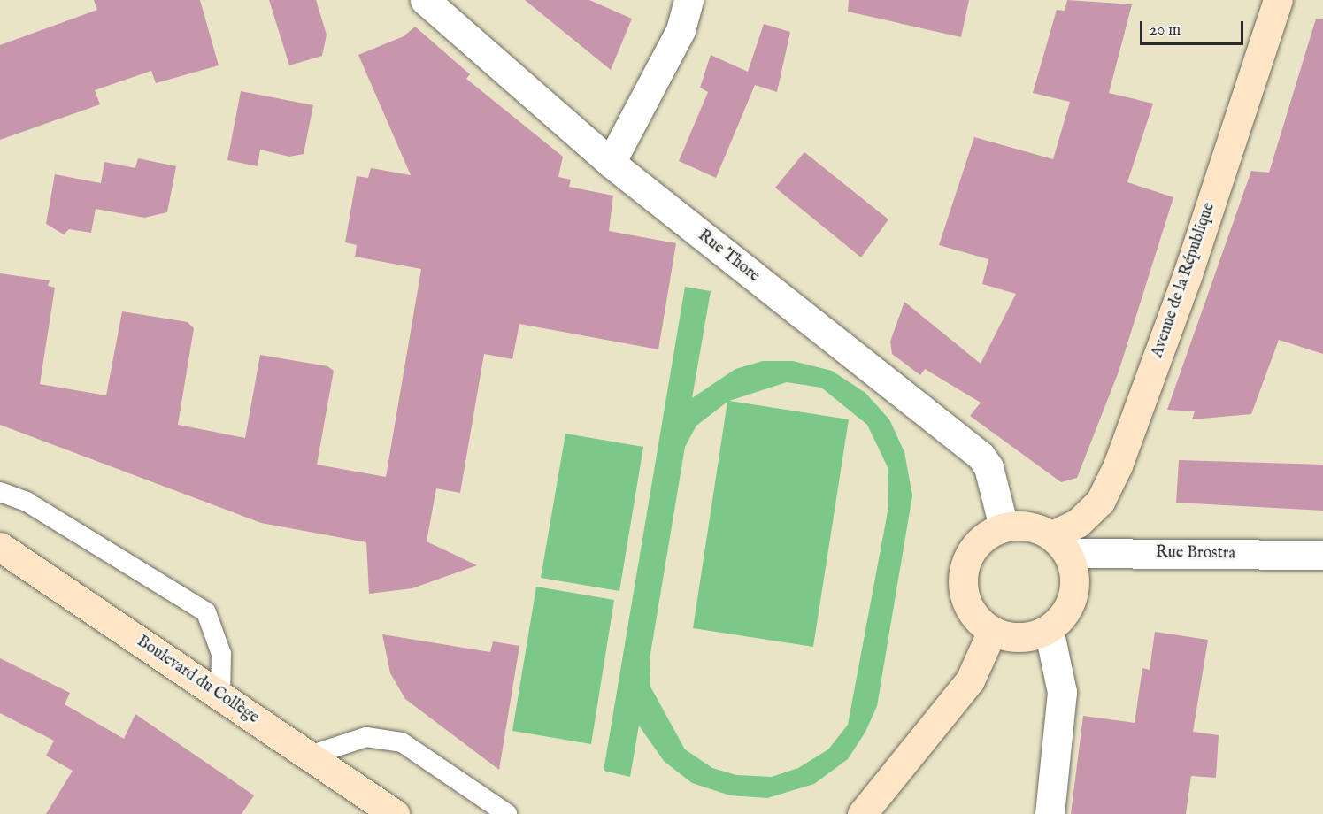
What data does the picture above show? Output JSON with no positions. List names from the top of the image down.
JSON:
{
  "streets": {
    "main road": ["Avenue de la République", "Boulevard du Collège"],
    "street": ["Rue Thore", "Rue Brostra"]
  },
  "crossings": [
    ["Rue Thore", "Avenue de la République"],
    ["Rue Thore", "Rue Brostra"],
    ["Avenue de la République", "Rue Brostra"]
  ],
  "scale_bar": "20 m"
}
